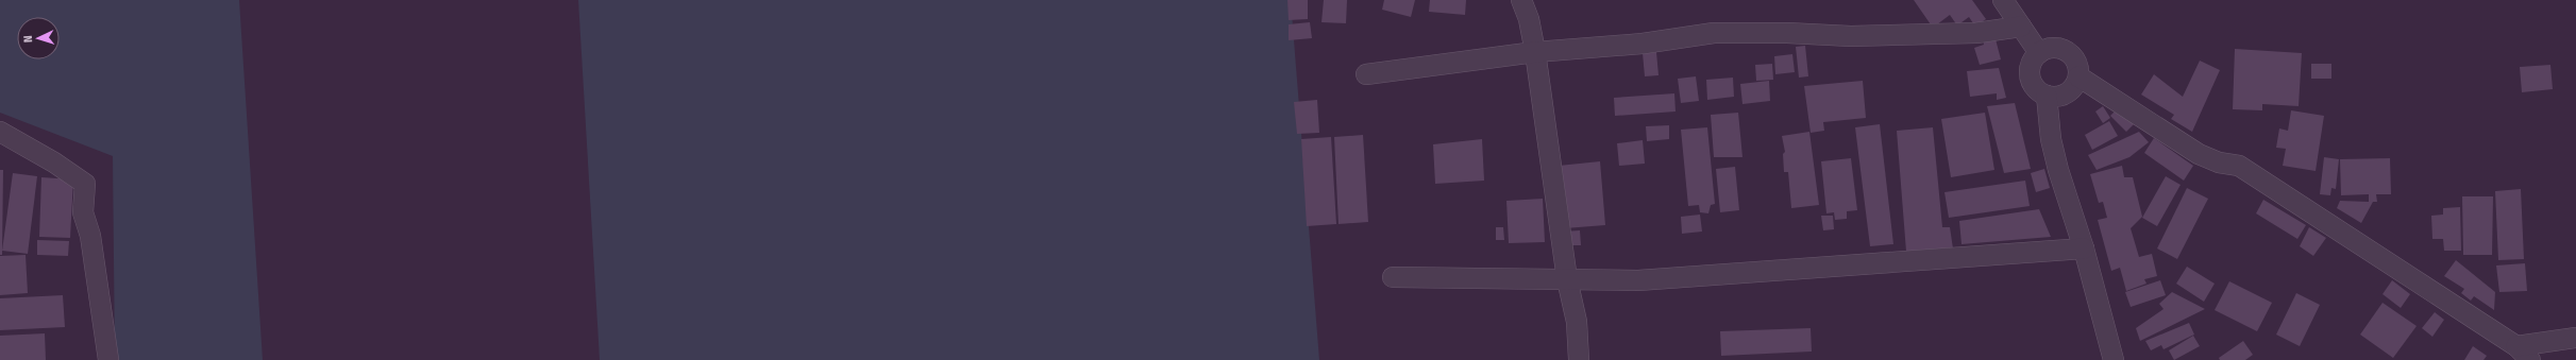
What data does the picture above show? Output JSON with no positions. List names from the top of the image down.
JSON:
{
  "north": "left"
}
